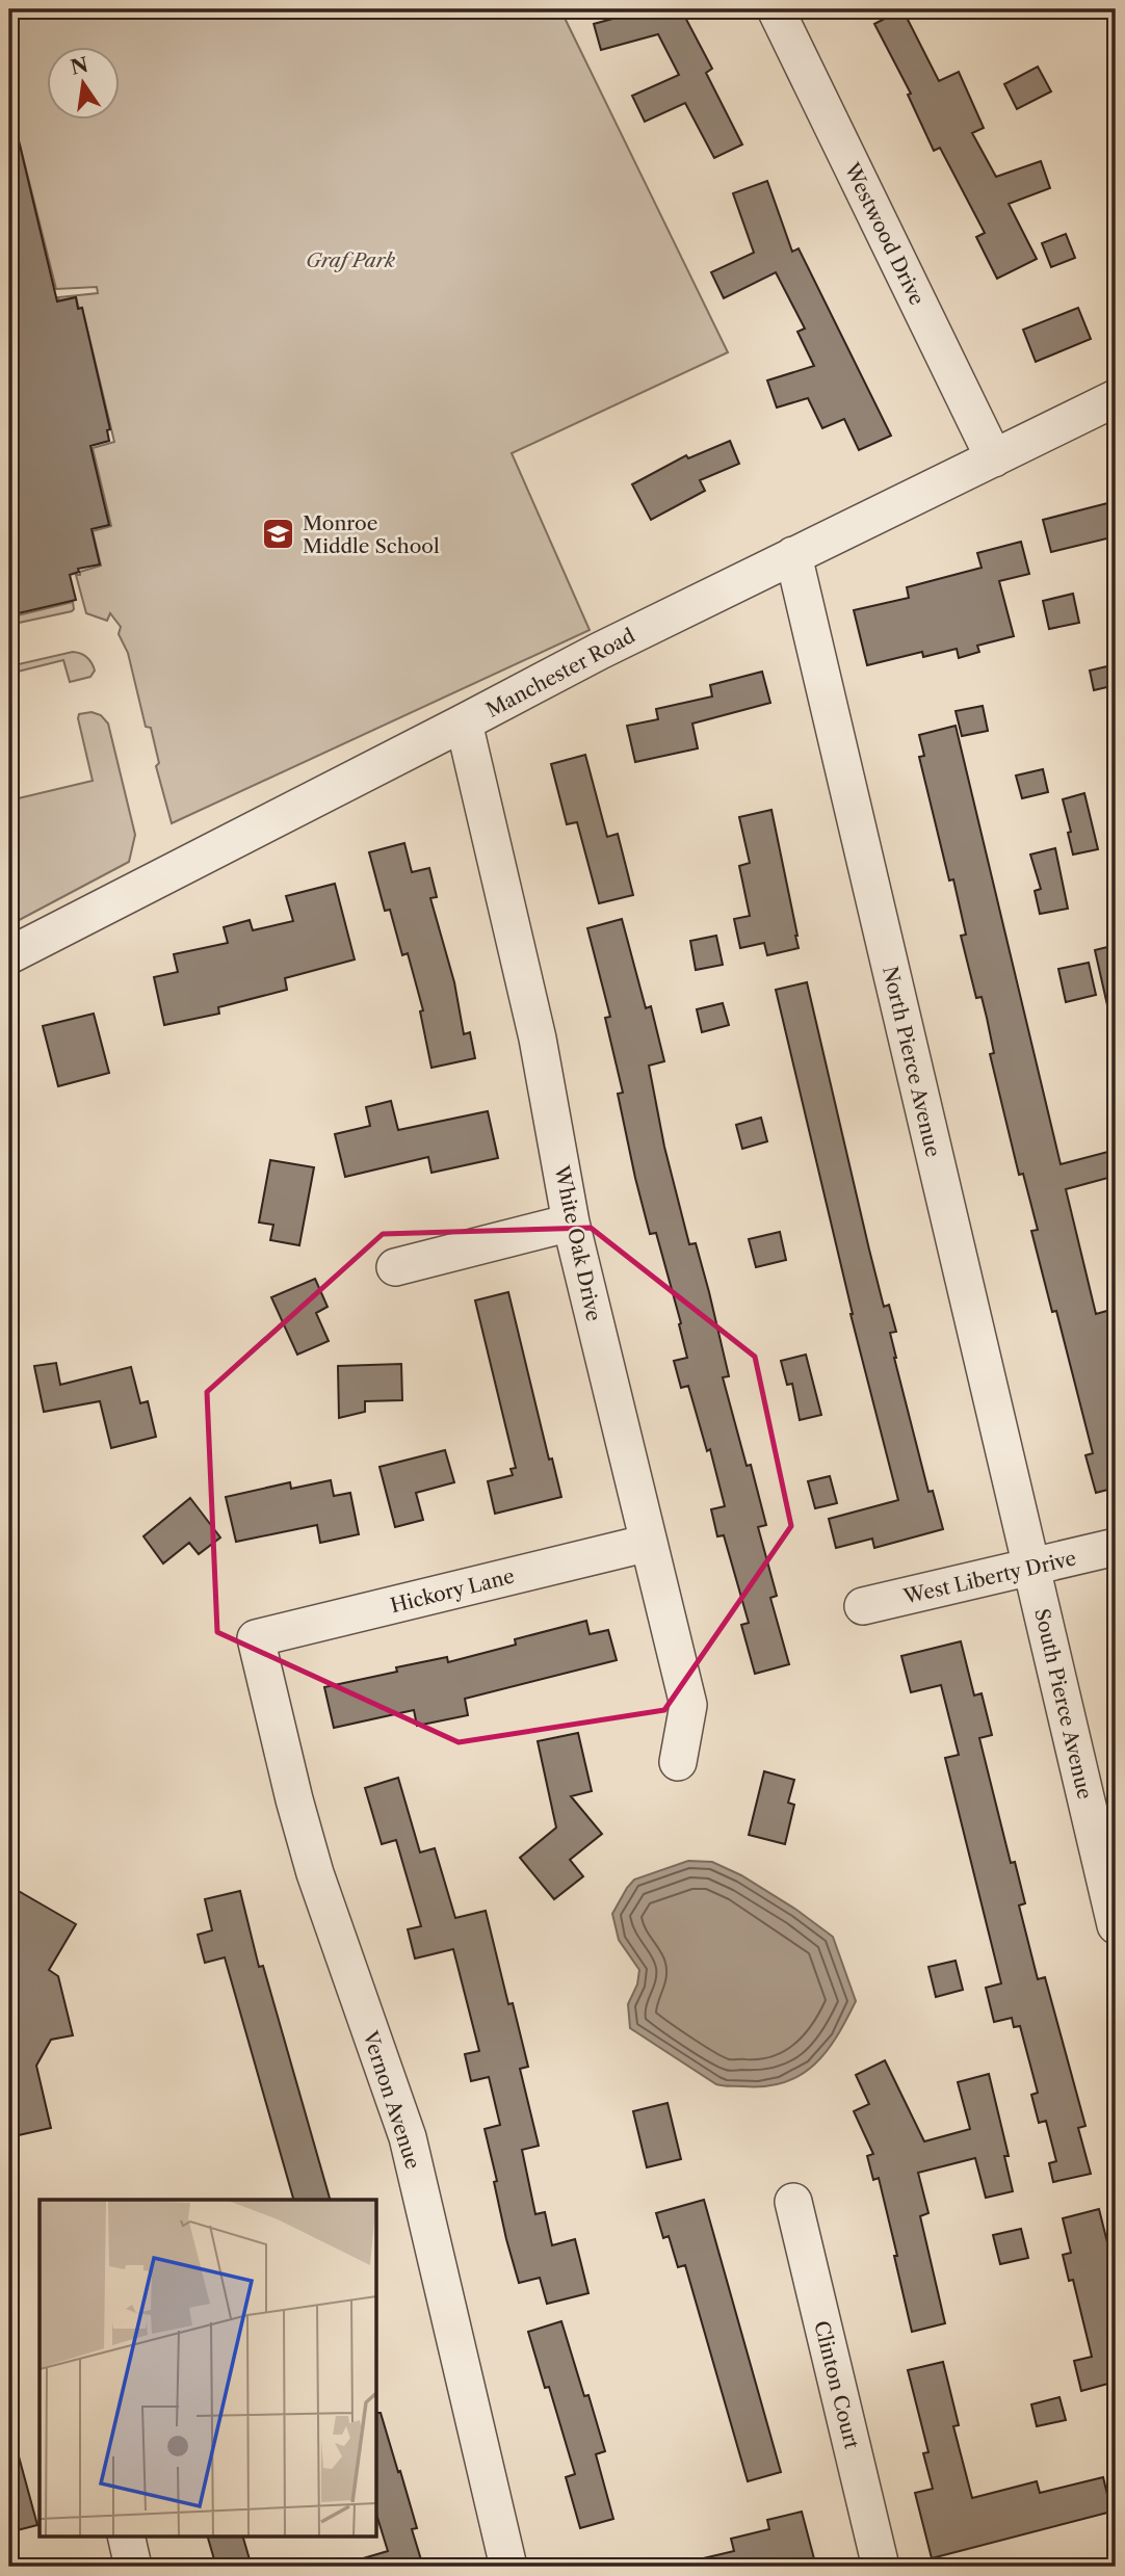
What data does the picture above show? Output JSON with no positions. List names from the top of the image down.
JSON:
{
  "streets": {
    "street": [
      "Westwood Drive",
      "Manchester Road",
      "North Pierce Avenue",
      "White Oak Drive",
      "West Liberty Drive",
      "Hickory Lane",
      "South Pierce Avenue",
      "Vernon Avenue",
      "Clinton Court"
    ]
  },
  "crossings": [
    ["Westwood Drive", "Manchester Road"],
    ["Manchester Road", "North Pierce Avenue"],
    ["Manchester Road", "White Oak Drive"],
    ["North Pierce Avenue", "West Liberty Drive"],
    ["North Pierce Avenue", "South Pierce Avenue"],
    ["White Oak Drive", "Hickory Lane"],
    ["West Liberty Drive", "South Pierce Avenue"],
    ["Hickory Lane", "Vernon Avenue"]
  ],
  "parks": ["Graf Park"],
  "places": {
    "school or university": ["Monroe Middle School"]
  },
  "north": "top"
}
